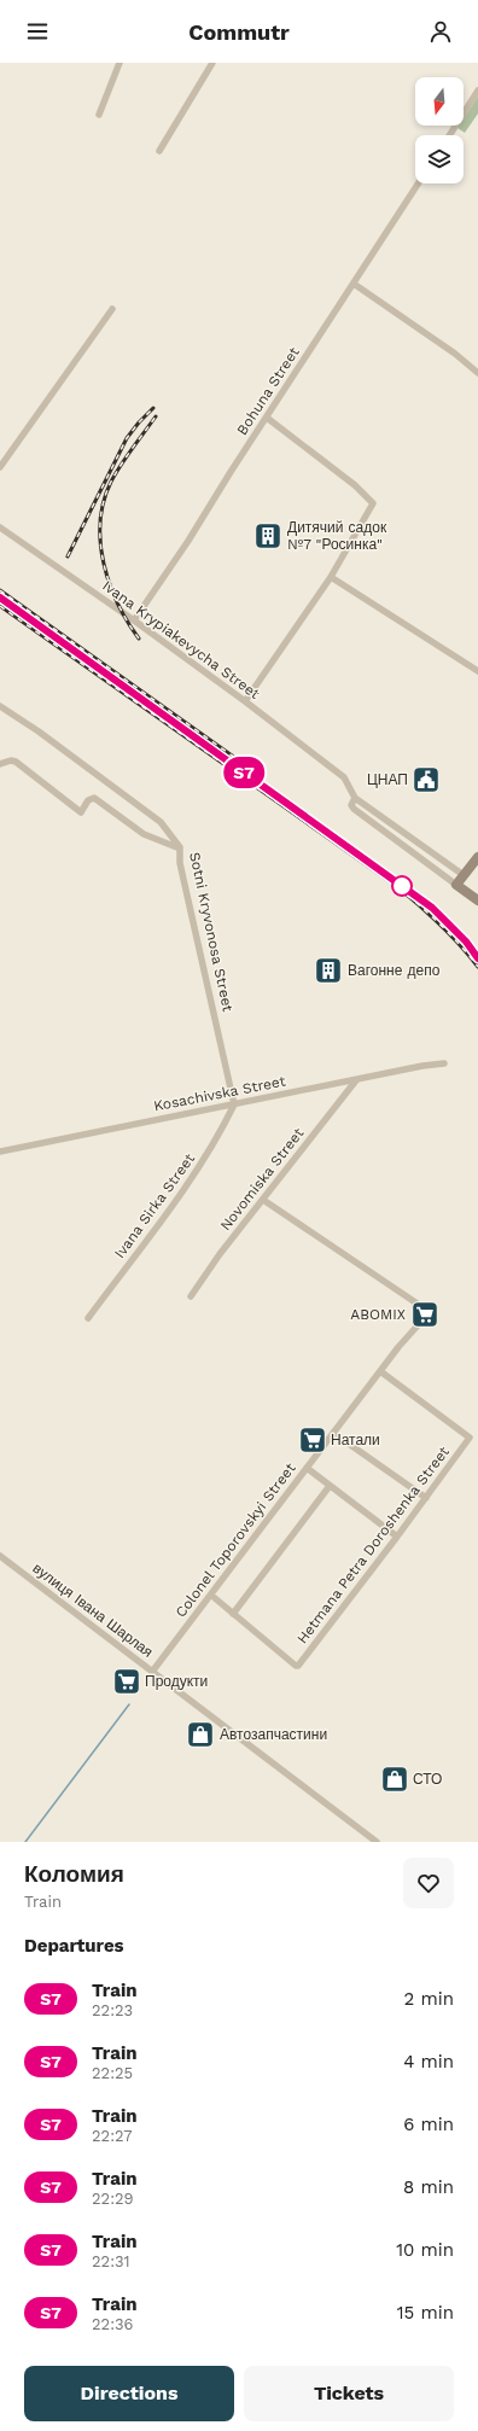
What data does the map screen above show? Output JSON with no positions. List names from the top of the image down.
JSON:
{
  "streets": {
    "street": [
      "Bohuna Street",
      "Ivana Krypiakevycha Street",
      "Sotni Kryvonosa Street",
      "Kosachivska Street",
      "Novomiska Street",
      "Ivana Sirka Street",
      "Colonel Toporovskyi Street",
      "Hetmana Petra Doroshenka Street",
      "вулиця Івана Шарлая"
    ]
  },
  "crossings": [
    ["Bohuna Street", "Ivana Krypiakevycha Street"],
    ["Sotni Kryvonosa Street", "Kosachivska Street"],
    ["Sotni Kryvonosa Street", "Ivana Sirka Street"],
    ["Kosachivska Street", "Novomiska Street"],
    ["Kosachivska Street", "Ivana Sirka Street"],
    ["Novomiska Street", "Colonel Toporovskyi Street"],
    ["Colonel Toporovskyi Street", "Hetmana Petra Doroshenka Street"],
    ["Colonel Toporovskyi Street", "вулиця Івана Шарлая"]
  ],
  "places": {
    "building": ["Дитячий садок №7 \"Росинка\"", "Вагонне депо"],
    "public building": ["ЦНАП"],
    "supermarket": ["ABOMIX", "Натали", "Продукти"],
    "shop": ["Автозапчастини", "СТО"]
  },
  "north": "bottom",
  "page": {
    "header": "Commutr",
    "on_map": "S7",
    "heading": [
      ["Коломия", "Train"],
      "Departures"
    ],
    "list": [
      {
        "mark": "S7",
        "name": "Train",
        "note": "22:23",
        "value": "2 min"
      },
      {
        "mark": "S7",
        "name": "Train",
        "note": "22:25",
        "value": "4 min"
      },
      {
        "mark": "S7",
        "name": "Train",
        "note": "22:27",
        "value": "6 min"
      },
      {
        "mark": "S7",
        "name": "Train",
        "note": "22:29",
        "value": "8 min"
      },
      {
        "mark": "S7",
        "name": "Train",
        "note": "22:31",
        "value": "10 min"
      },
      {
        "mark": "S7",
        "name": "Train",
        "note": "22:36",
        "value": "15 min"
      }
    ],
    "buttons": ["Directions", "Tickets"]
  }
}
